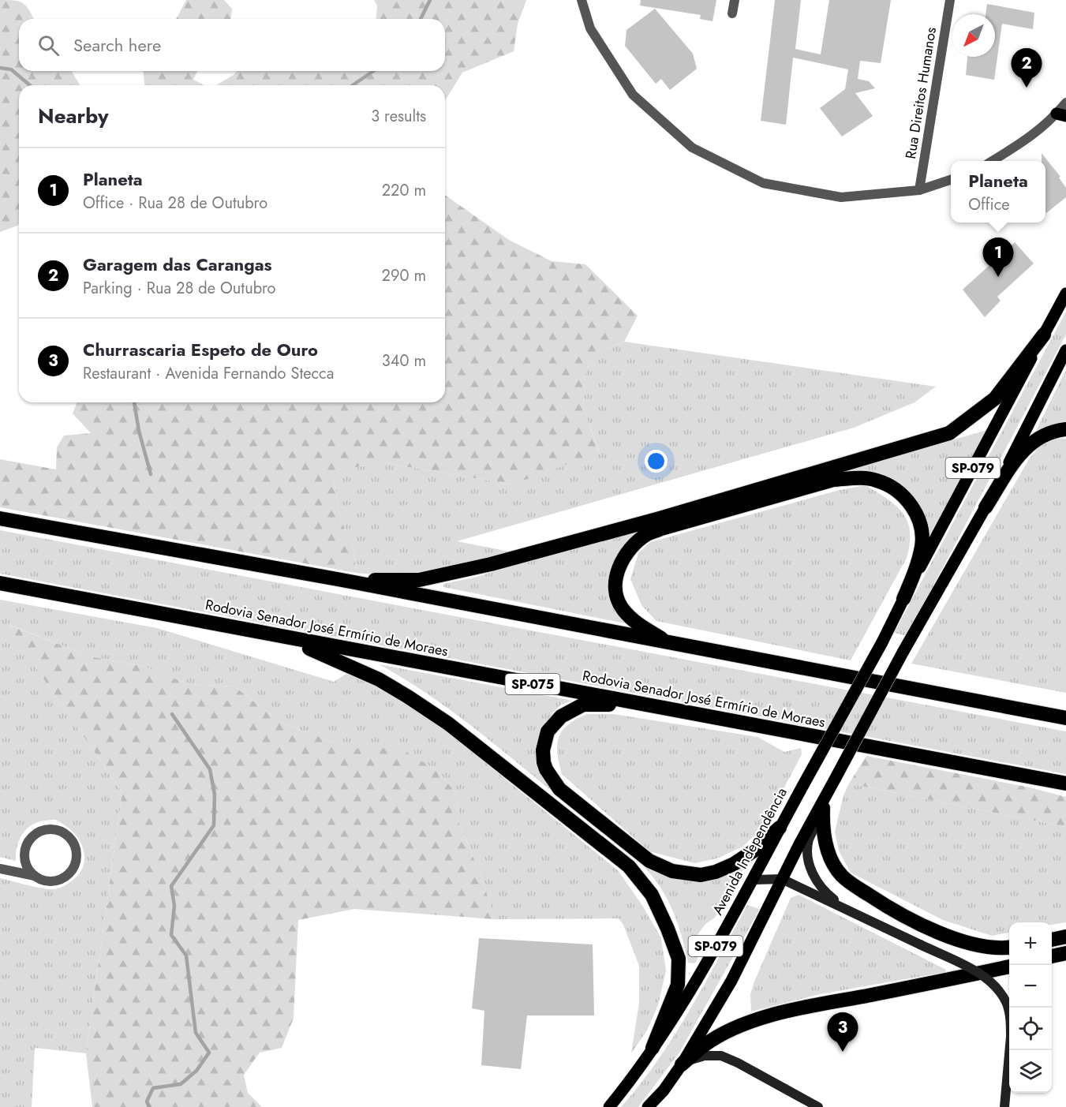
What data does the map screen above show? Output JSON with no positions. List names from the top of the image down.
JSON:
{
  "streets": {
    "highway": ["Rodovia Senador José Ermírio de Moraes", "SP-075"],
    "main road": ["SP-079", "Avenida Independência"],
    "street": ["Rua Direitos Humanos"]
  },
  "crossings": [
    ["SP-079", "Avenida Independência"]
  ],
  "north": "bottom left",
  "page": {
    "search": "Search here",
    "pins": ["2", "1", "3"],
    "heading": ["Nearby", "3 results"],
    "list": [
      {
        "mark": "1",
        "name": "Planeta",
        "note": "Office · Rua 28 de Outubro",
        "value": "220 m"
      },
      {
        "mark": "2",
        "name": "Garagem das Carangas",
        "note": "Parking · Rua 28 de Outubro",
        "value": "290 m"
      },
      {
        "mark": "3",
        "name": "Churrascaria Espeto de Ouro",
        "note": "Restaurant · Avenida Fernando Stecca",
        "value": "340 m"
      }
    ],
    "popup": ["Planeta", "Office"],
    "map_buttons": ["+", "−"]
  }
}
